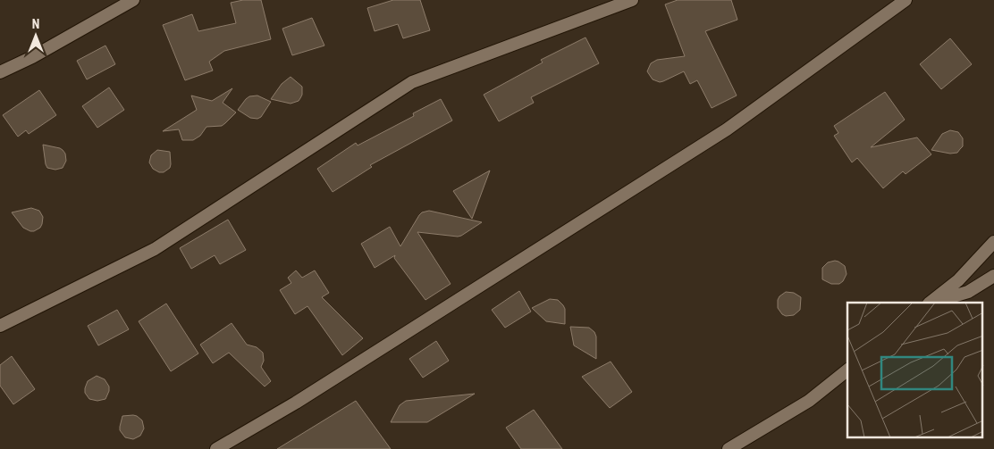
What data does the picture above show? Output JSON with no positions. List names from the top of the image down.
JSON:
{
  "north": "top"
}
